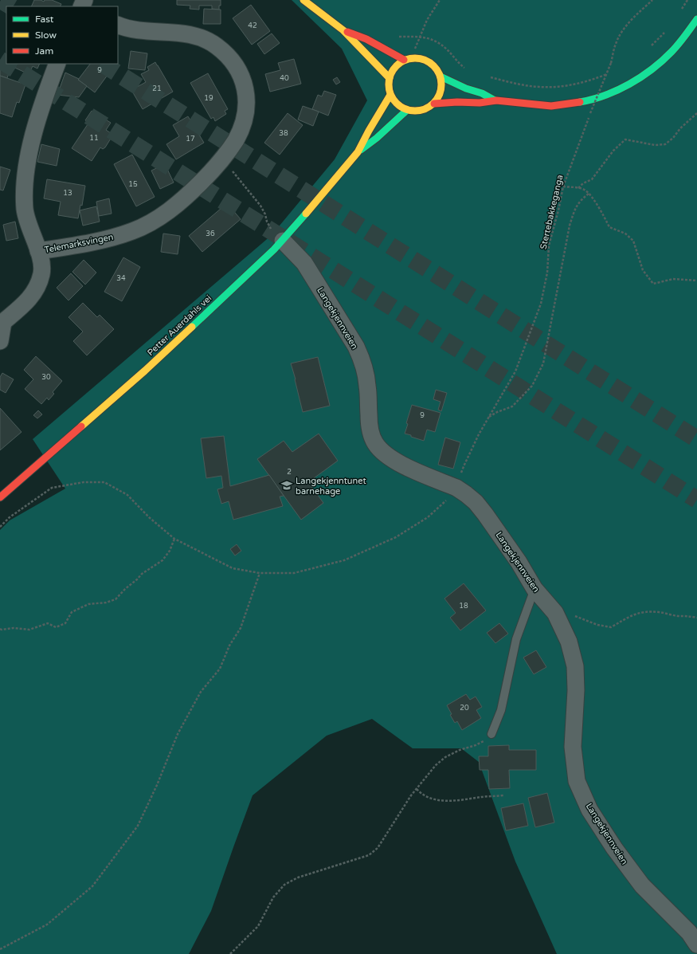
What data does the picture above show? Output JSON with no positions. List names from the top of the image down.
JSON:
{
  "streets": {
    "street": ["Telemarksvingen", "Langekjennveien", "Petter Auerdahls vei"],
    "path": ["Stertebakkeganga"]
  },
  "crossings": [
    ["Stertebakkeganga", "Langekjennveien"],
    ["Langekjennveien", "Petter Auerdahls vei"]
  ],
  "places": {
    "school or university": ["Langekjenntunet barnehage"]
  },
  "house_numbers": [
    "42",
    "9",
    "40",
    "21",
    "19",
    "38",
    "11",
    "17",
    "15",
    "13",
    "36",
    "34",
    "30",
    "9",
    "2",
    "18",
    "20"
  ],
  "legend": ["Fast", "Slow", "Jam"]
}
